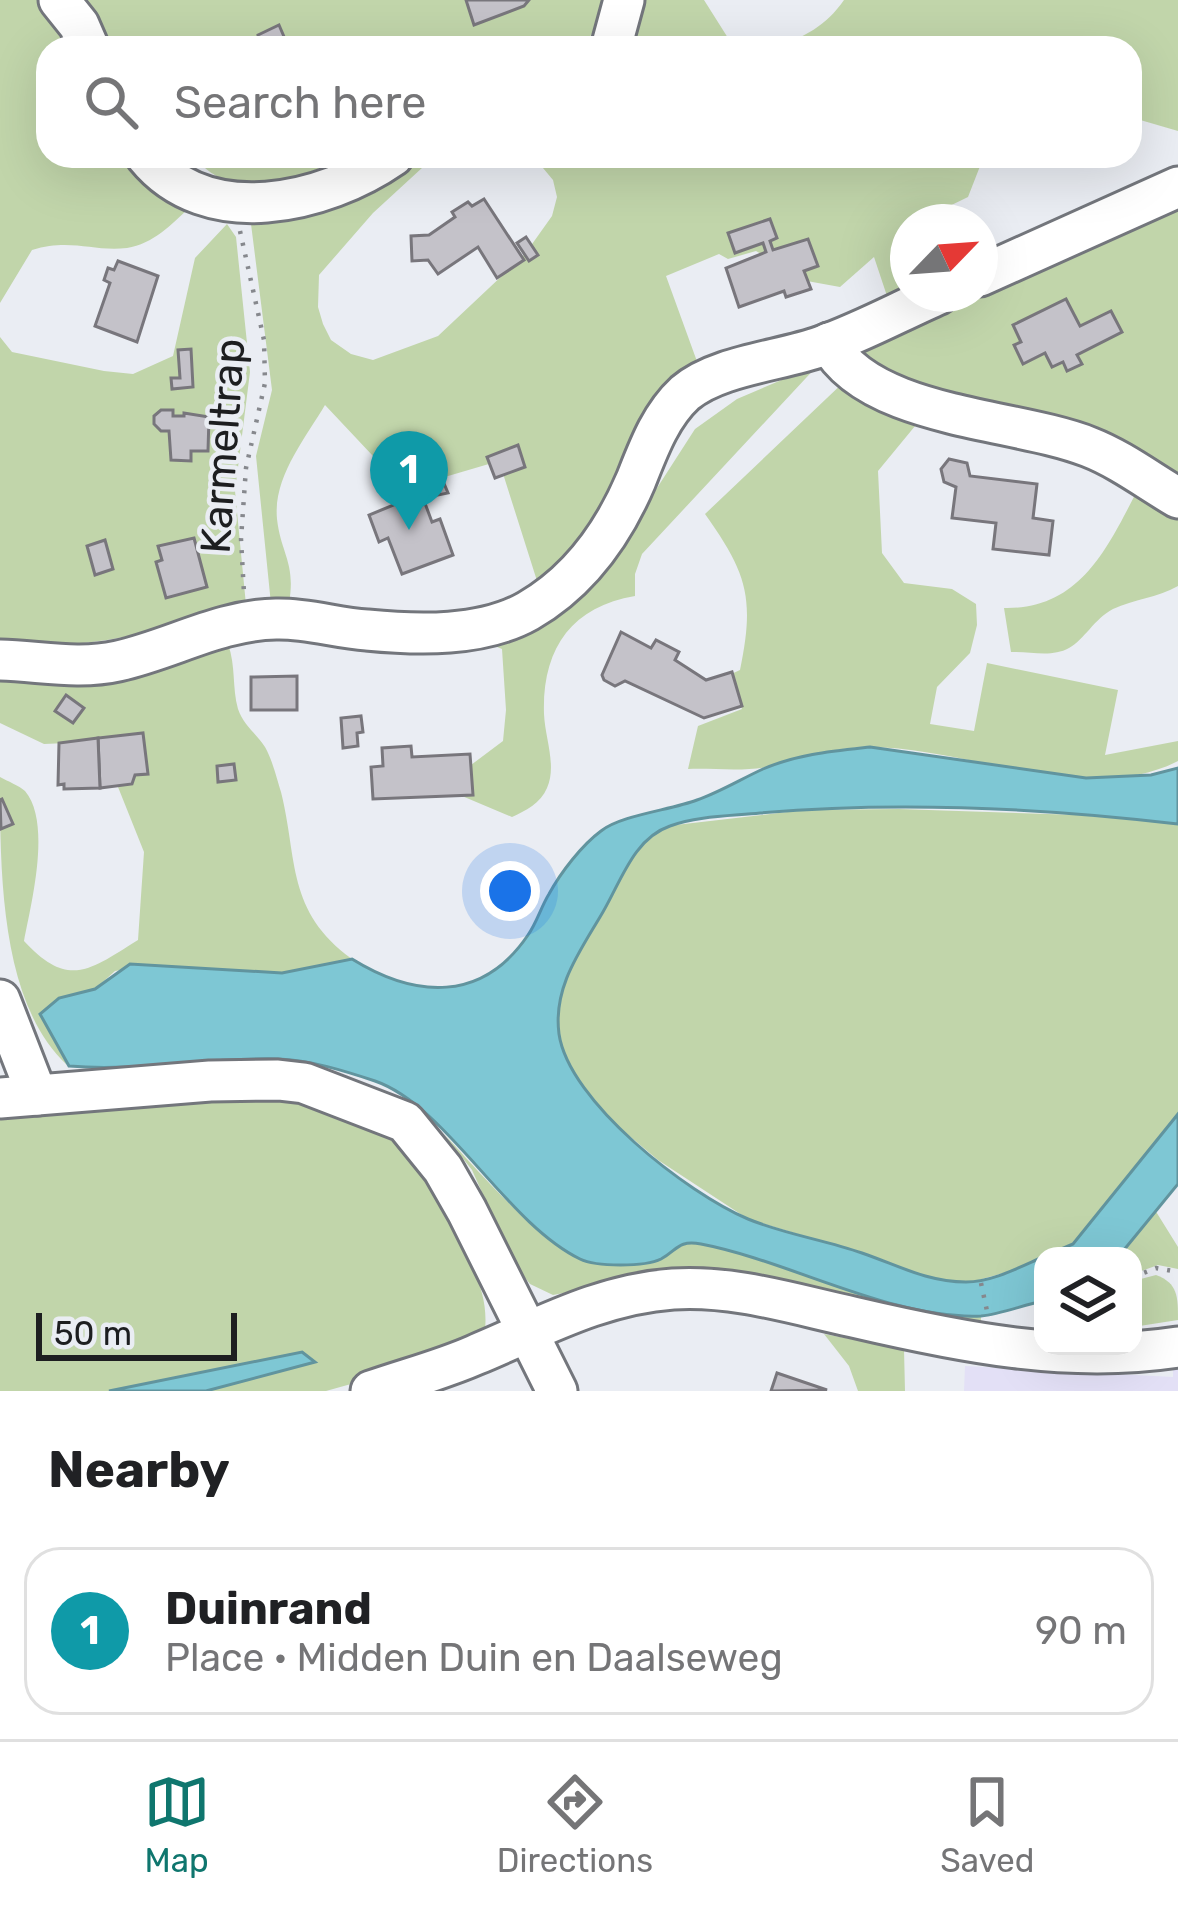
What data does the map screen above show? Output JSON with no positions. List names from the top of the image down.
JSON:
{
  "streets": {
    "path": ["Karmeltrap"]
  },
  "scale_bar": "50 m",
  "north": "top right",
  "page": {
    "search": "Search here",
    "pins": "1",
    "scale": "50 m",
    "heading": "Nearby",
    "list": [
      {
        "mark": "1",
        "name": "Duinrand",
        "note": "Place · Midden Duin en Daalseweg",
        "value": "90 m"
      }
    ],
    "nav": ["Map", "Directions", "Saved"]
  }
}
